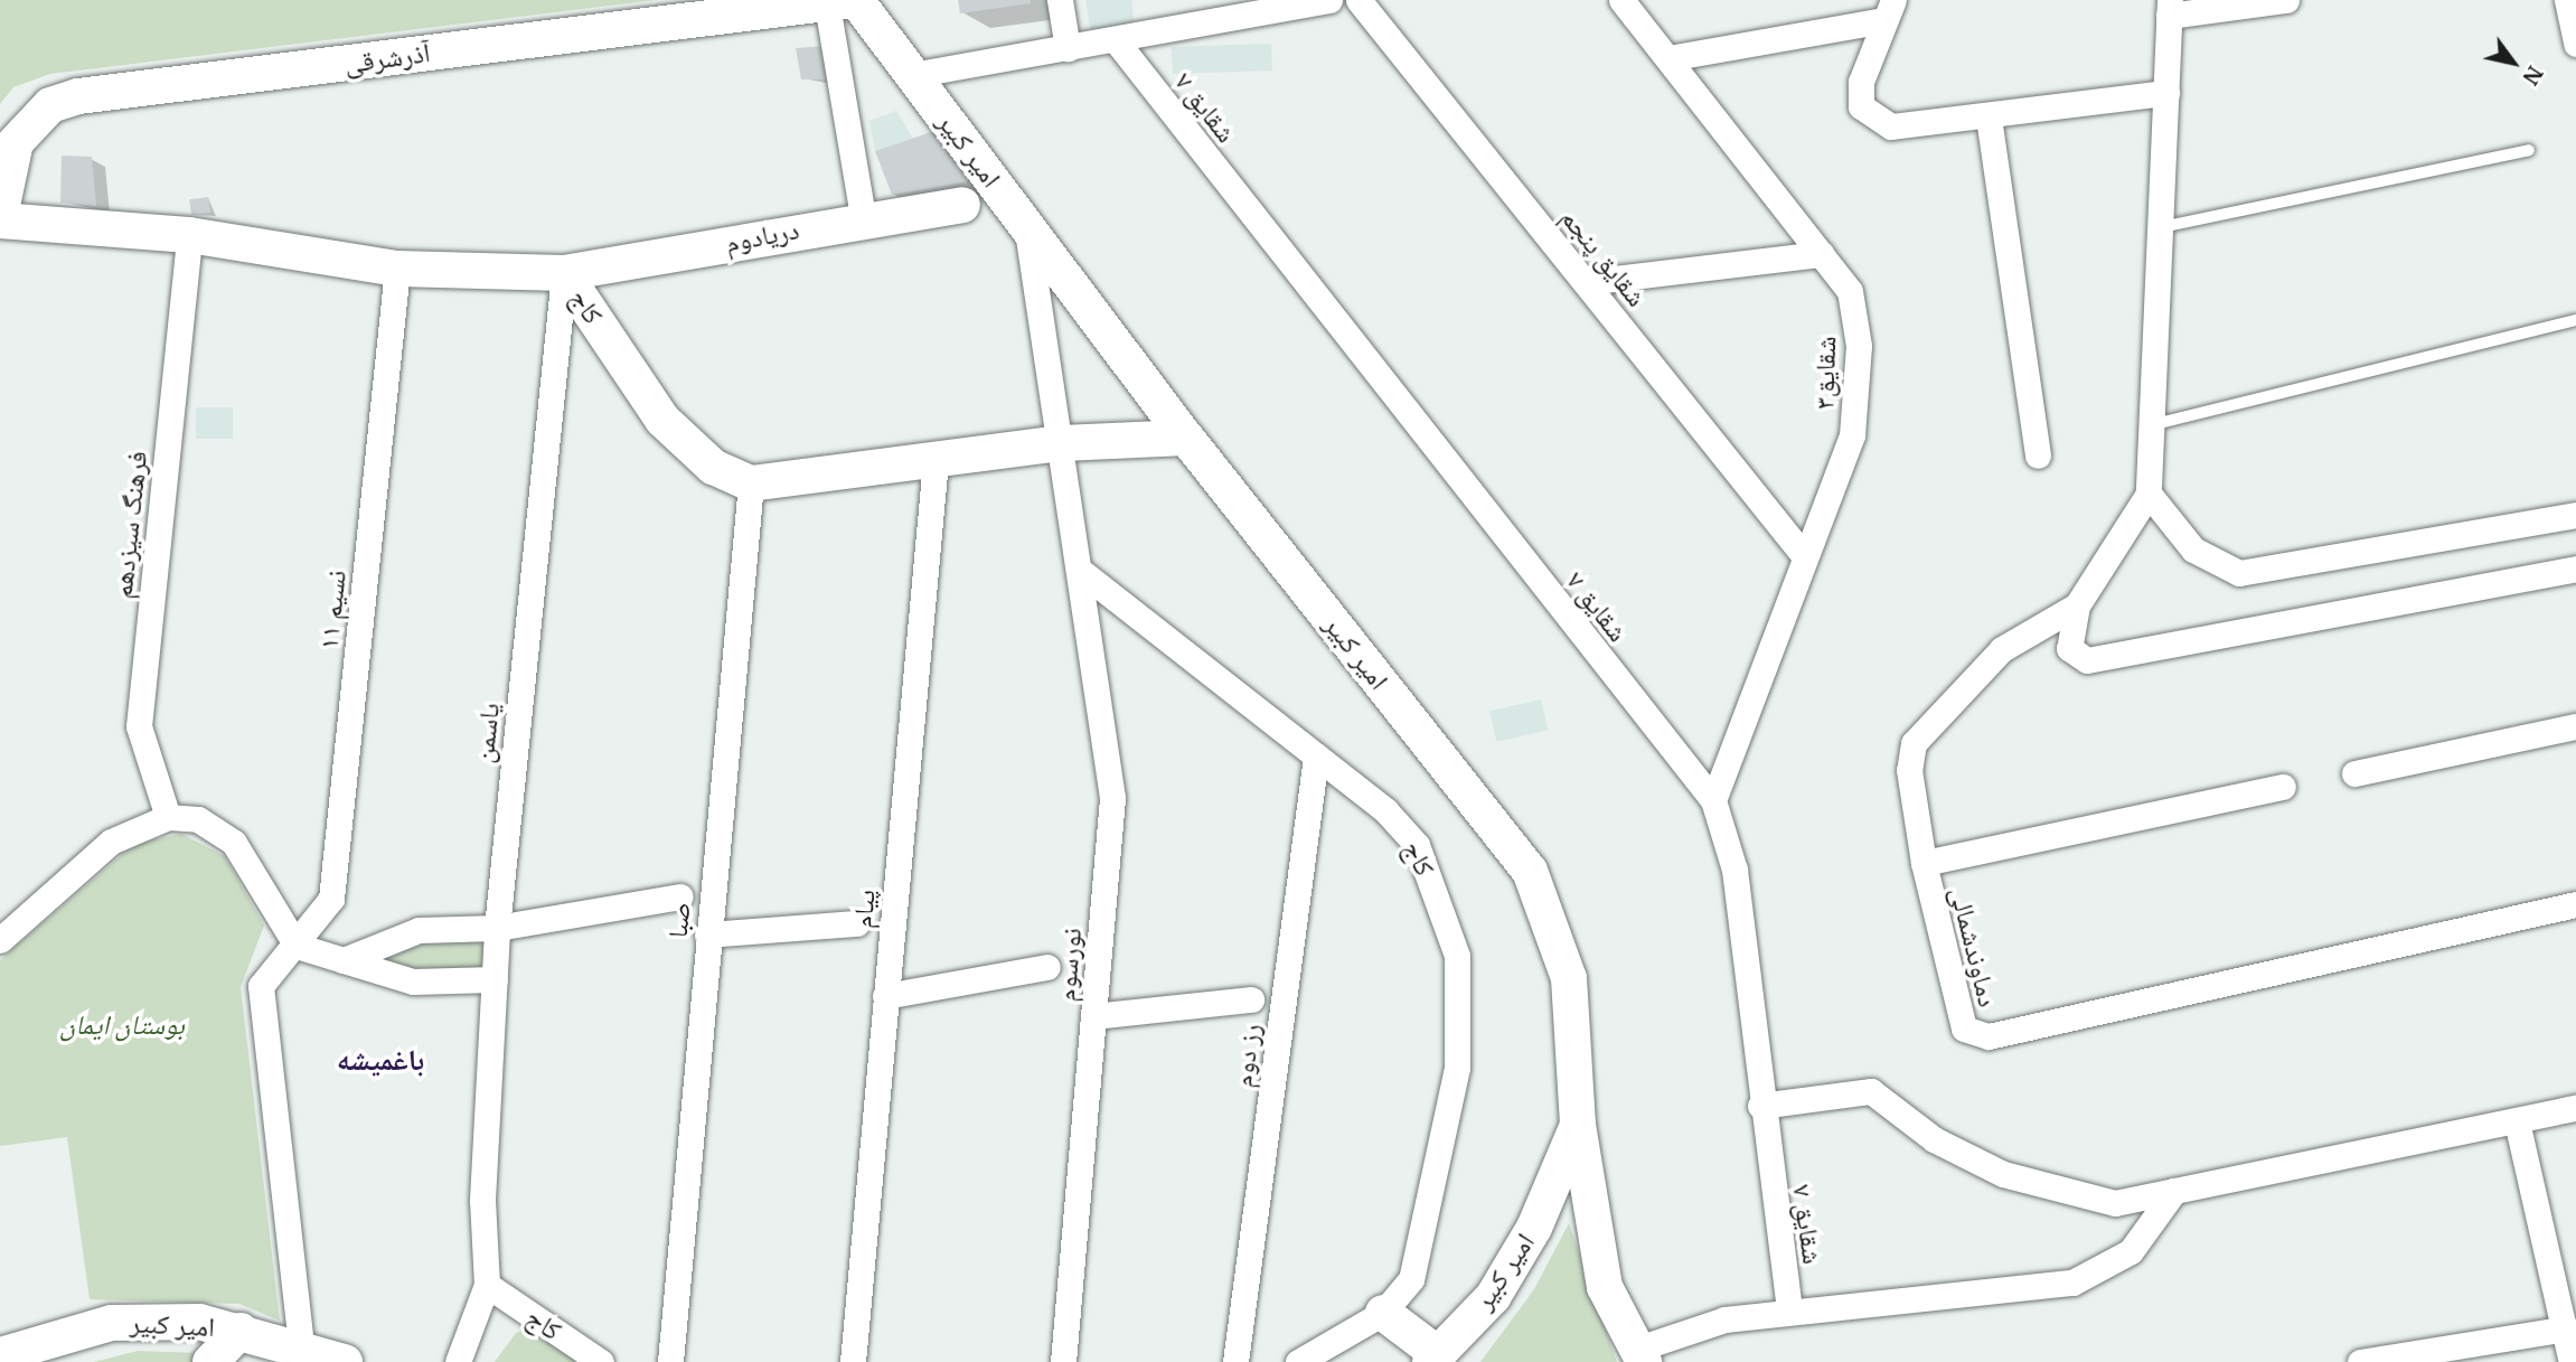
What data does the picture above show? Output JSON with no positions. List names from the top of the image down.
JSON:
{
  "streets": {
    "street": [
      "آذرشرقی",
      "شقایق ۷",
      "امیر کبیر",
      "دریادوم",
      "شقایق پنجم",
      "کاج",
      "شقایق۳",
      "فرهنگ سیزدهم",
      "نسیم ۱۱",
      "یاسمن",
      "پیام",
      "صبا",
      "دماوندشمالی",
      "نورسوم",
      "رز دوم"
    ]
  },
  "crossings": [
    ["آذرشرقی", "امیر کبیر"],
    ["آذرشرقی", "کاج"],
    ["شقایق ۷", "شقایق۳"],
    ["امیر کبیر", "نسیم ۱۱"],
    ["دریادوم", "کاج"],
    ["دریادوم", "یاسمن"],
    ["شقایق پنجم", "شقایق۳"],
    ["کاج", "فرهنگ سیزدهم"],
    ["کاج", "نسیم ۱۱"],
    ["کاج", "یاسمن"],
    ["کاج", "صبا"],
    ["کاج", "نورسوم"],
    ["کاج", "رز دوم"]
  ],
  "districts": ["باغمیشه"],
  "parks": ["بوستان ایمان"],
  "north": "bottom right"
}
